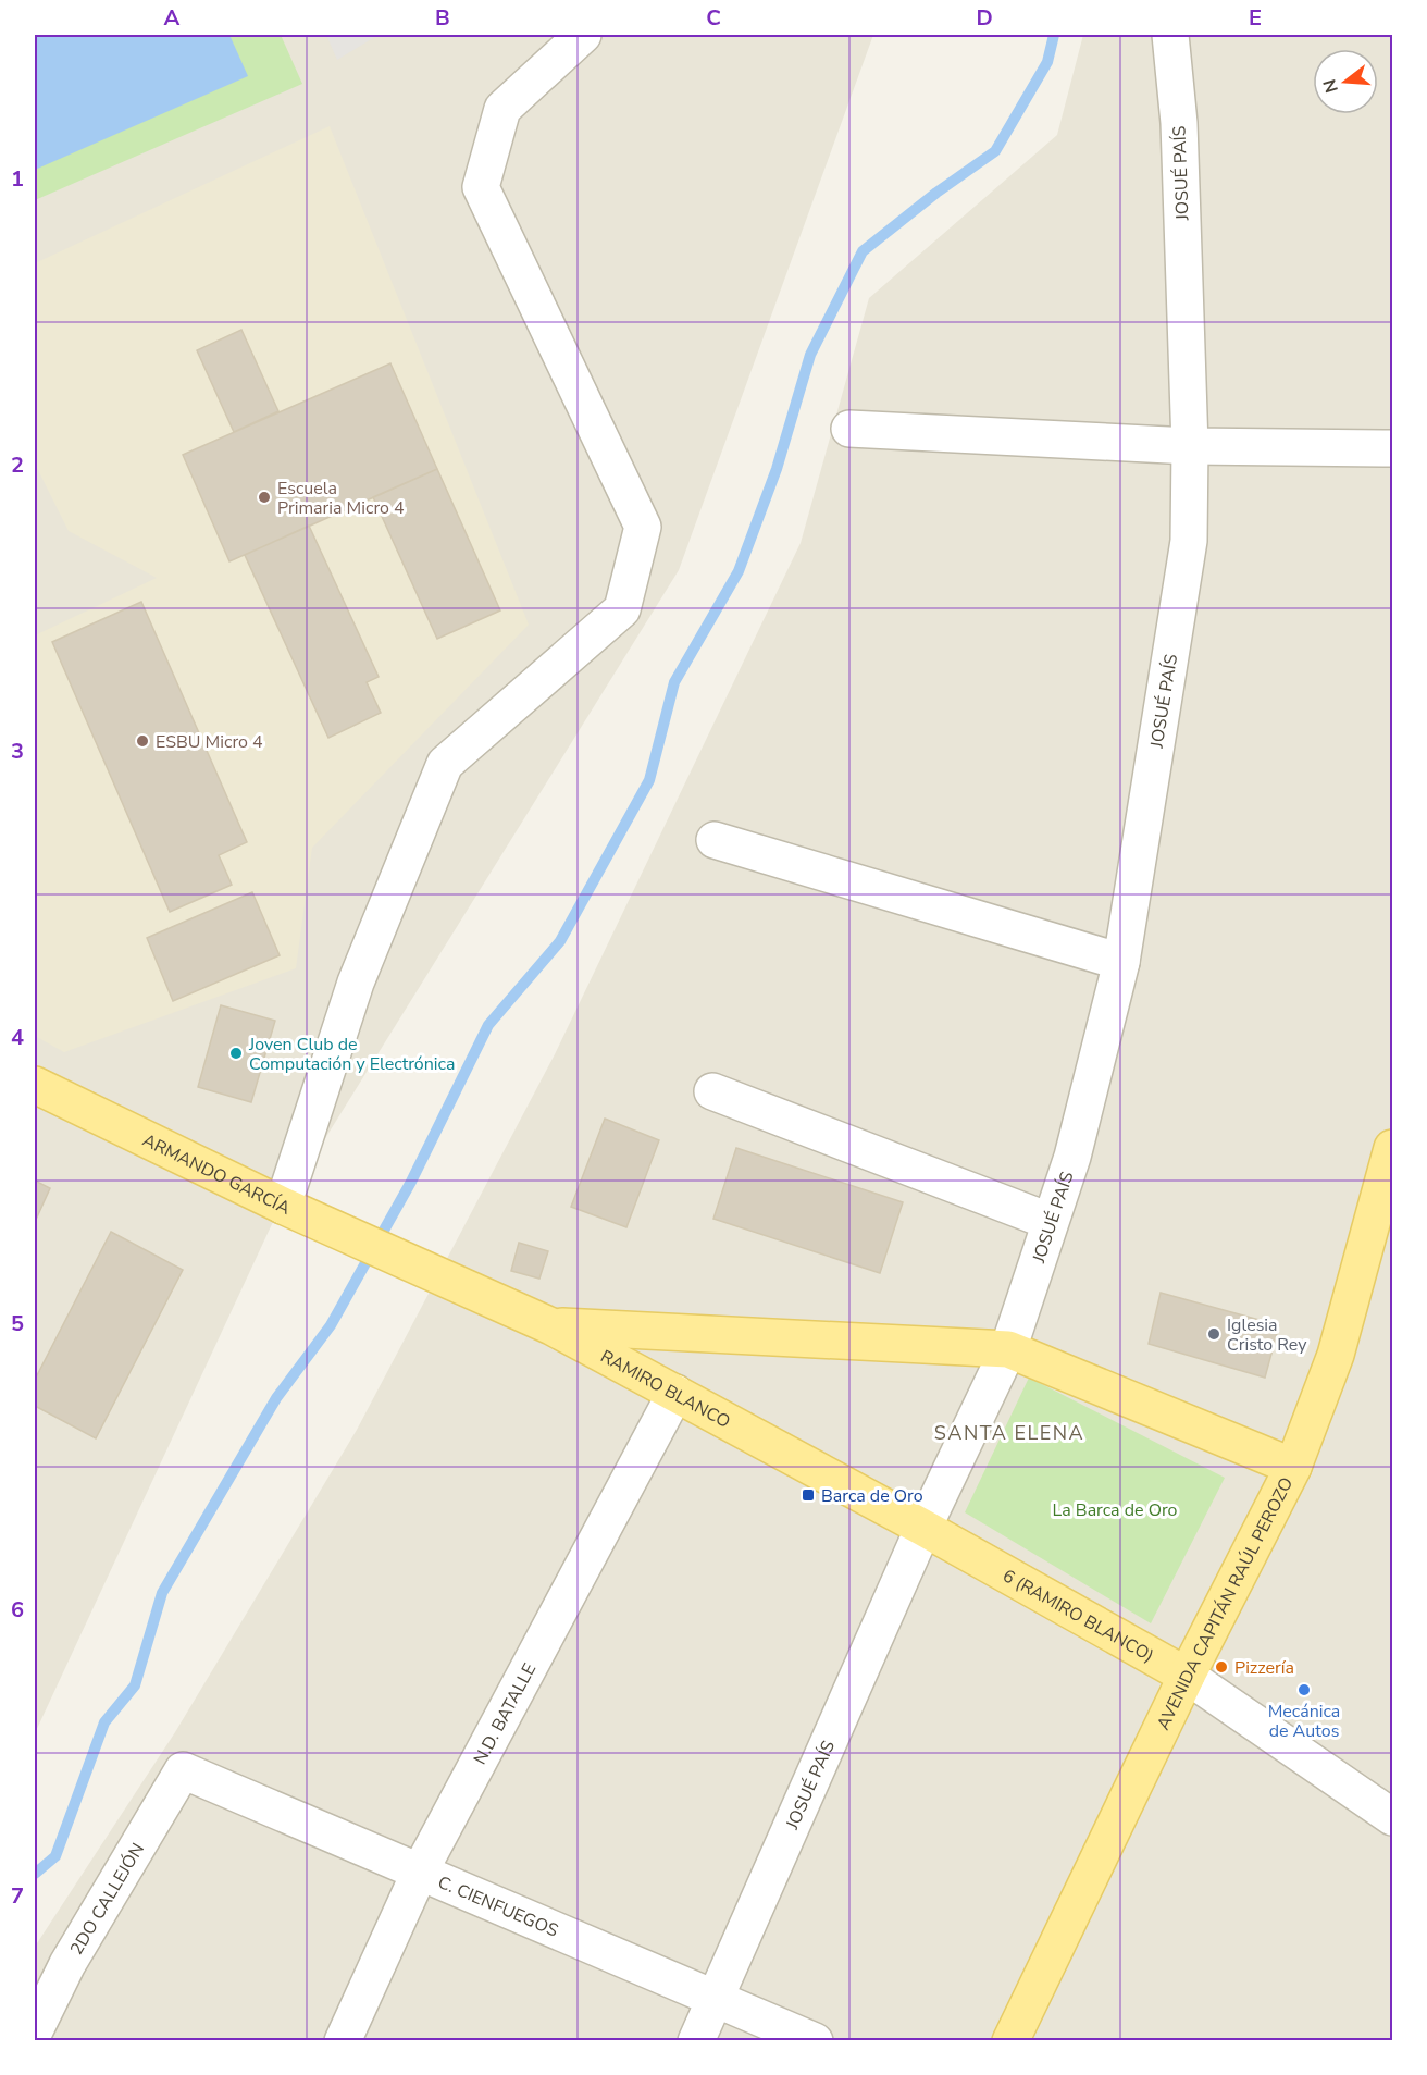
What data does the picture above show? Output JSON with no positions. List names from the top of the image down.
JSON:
{
  "streets": {
    "main road": [
      "ARMANDO GARCÍA",
      "RAMIRO BLANCO",
      "AVENIDA CAPITÁN RAÚL PEROZO",
      "6 (RAMIRO BLANCO)"
    ],
    "street": [
      "JOSUÉ PAÍS",
      "N.D. BATALLE",
      "2DO CALLEJÓN",
      "C. CIENFUEGOS"
    ]
  },
  "crossings": [
    ["JOSUÉ PAÍS", "RAMIRO BLANCO"],
    ["JOSUÉ PAÍS", "6 (RAMIRO BLANCO)"],
    ["JOSUÉ PAÍS", "C. CIENFUEGOS"],
    ["ARMANDO GARCÍA", "RAMIRO BLANCO"],
    ["RAMIRO BLANCO", "6 (RAMIRO BLANCO)"],
    ["RAMIRO BLANCO", "N.D. BATALLE"],
    ["AVENIDA CAPITÁN RAÚL PEROZO", "6 (RAMIRO BLANCO)"],
    ["N.D. BATALLE", "C. CIENFUEGOS"],
    ["2DO CALLEJÓN", "C. CIENFUEGOS"]
  ],
  "districts": ["SANTA ELENA"],
  "parks": ["La Barca de Oro"],
  "places": {
    "other": [
      "Escuela Primaria Micro 4",
      "ESBU Micro 4",
      "Joven Club de Computación y Electrónica",
      "Iglesia Cristo Rey",
      "Pizzería",
      "Mecánica de Autos"
    ],
    "transit": ["Barca de Oro"]
  },
  "north": "left",
  "grid": {
    "columns": [
      "A",
      "B",
      "C",
      "D",
      "E"
    ],
    "rows": [
      "1",
      "2",
      "3",
      "4",
      "5",
      "6",
      "7"
    ]
  }
}
